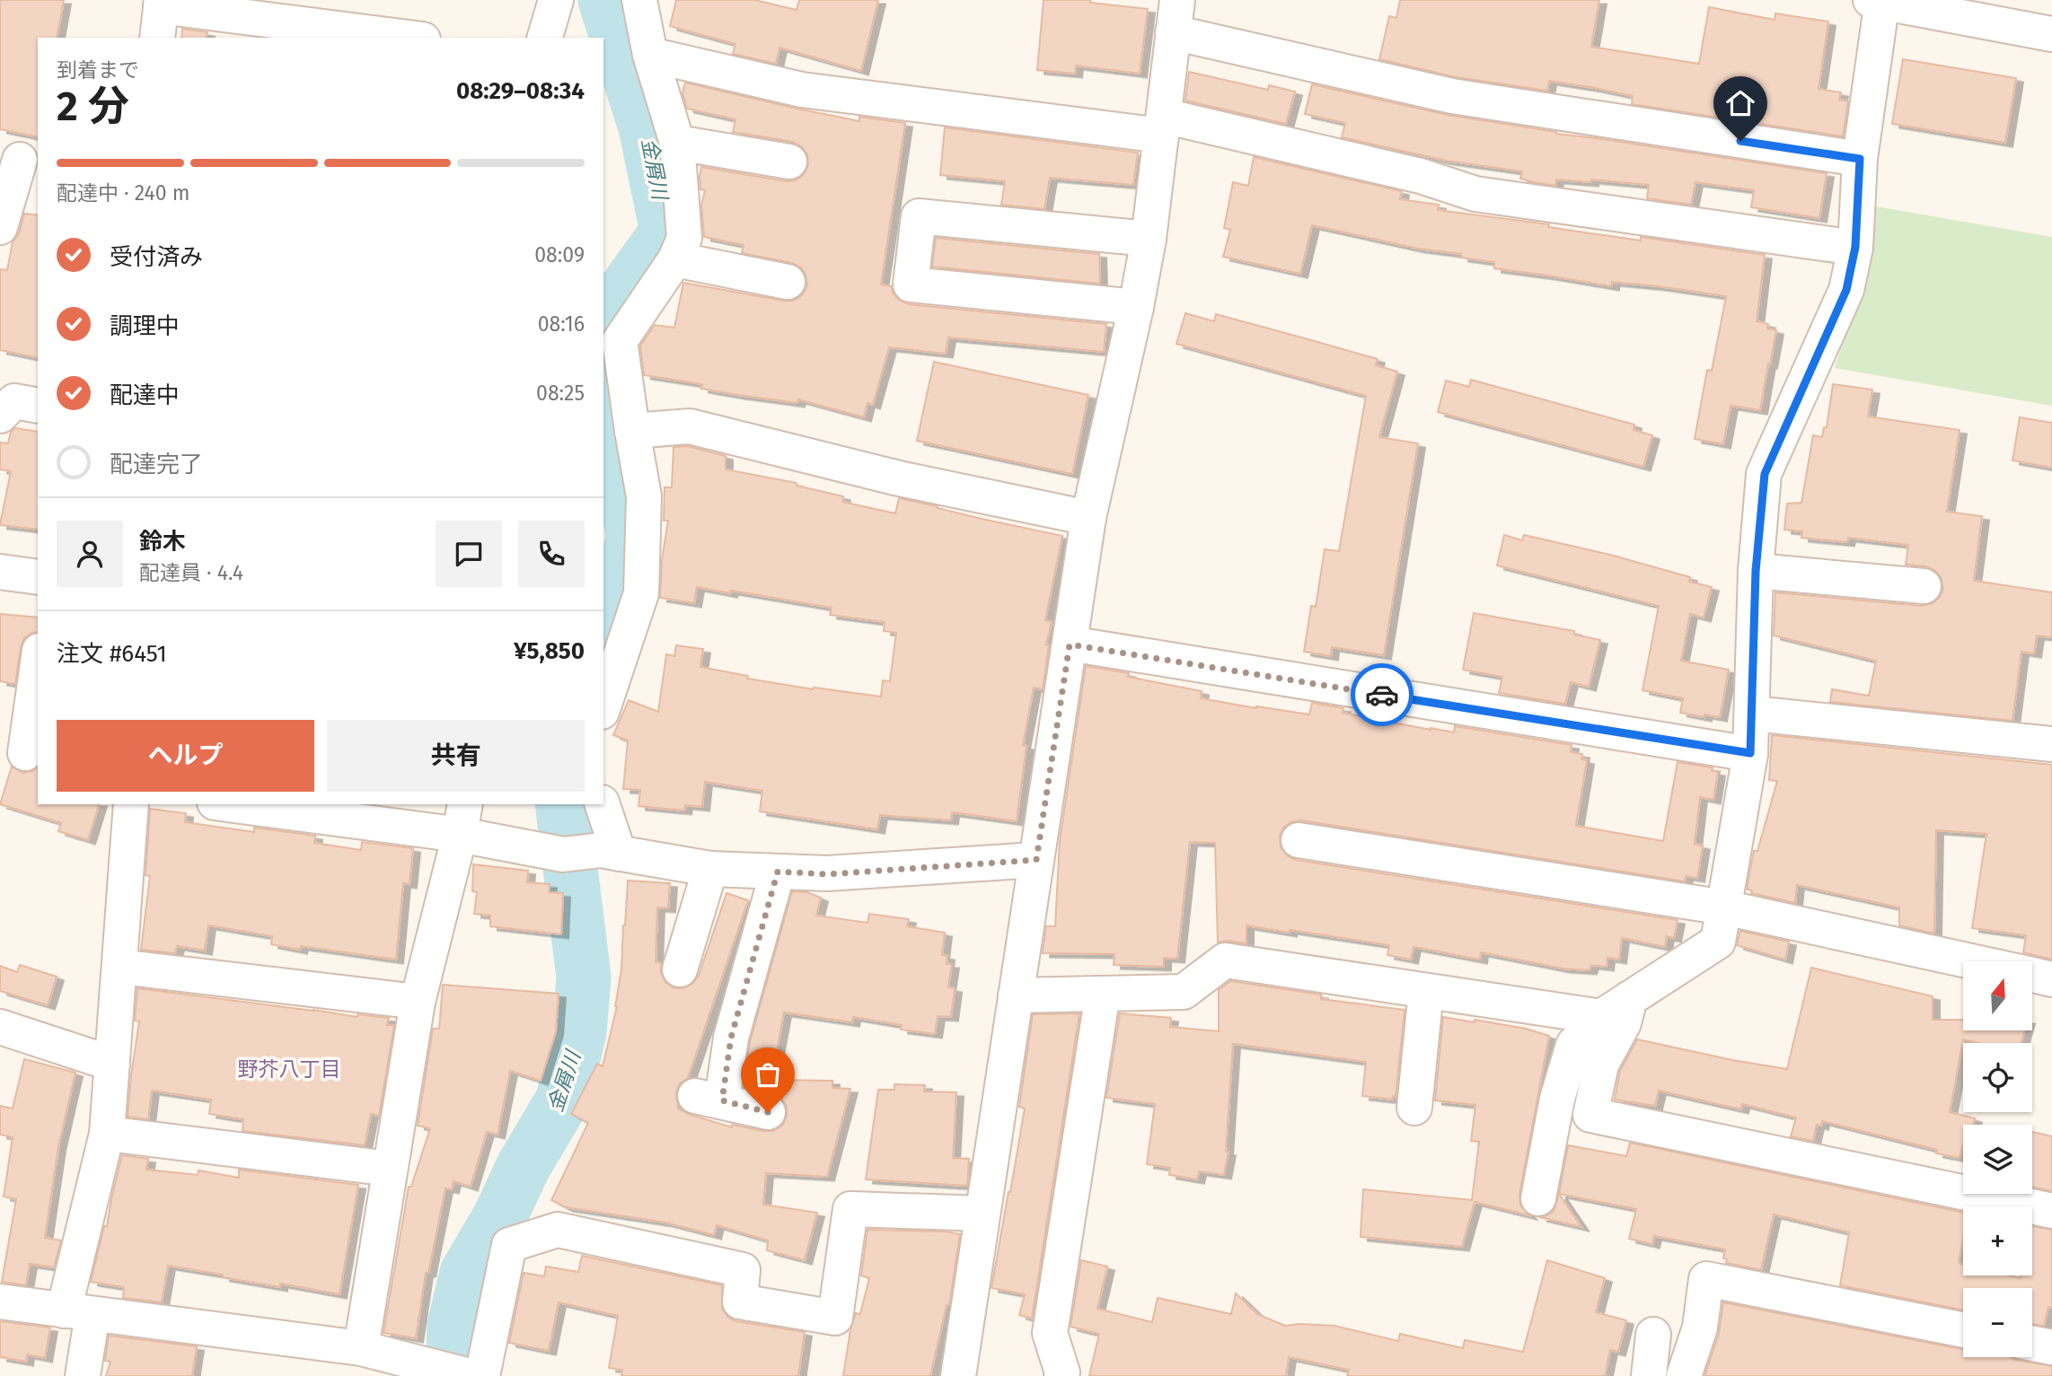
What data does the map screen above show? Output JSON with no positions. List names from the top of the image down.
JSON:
{
  "districts": ["野芥八丁目"],
  "water": ["金屑川"],
  "north": "top",
  "page": {
    "heading": ["2 分", "到着まで", "08:29–08:34"],
    "panel": [
      "鈴木",
      "配達員 · 4.4",
      "注文 #6451",
      "¥5,850"
    ],
    "bar": "配達中 · 240 m",
    "list": [
      ["受付済み", "08:09"],
      ["調理中", "08:16"],
      ["配達中", "08:25"],
      "配達完了"
    ],
    "buttons": ["ヘルプ", "共有"],
    "map_buttons": ["+", "−"]
  }
}
